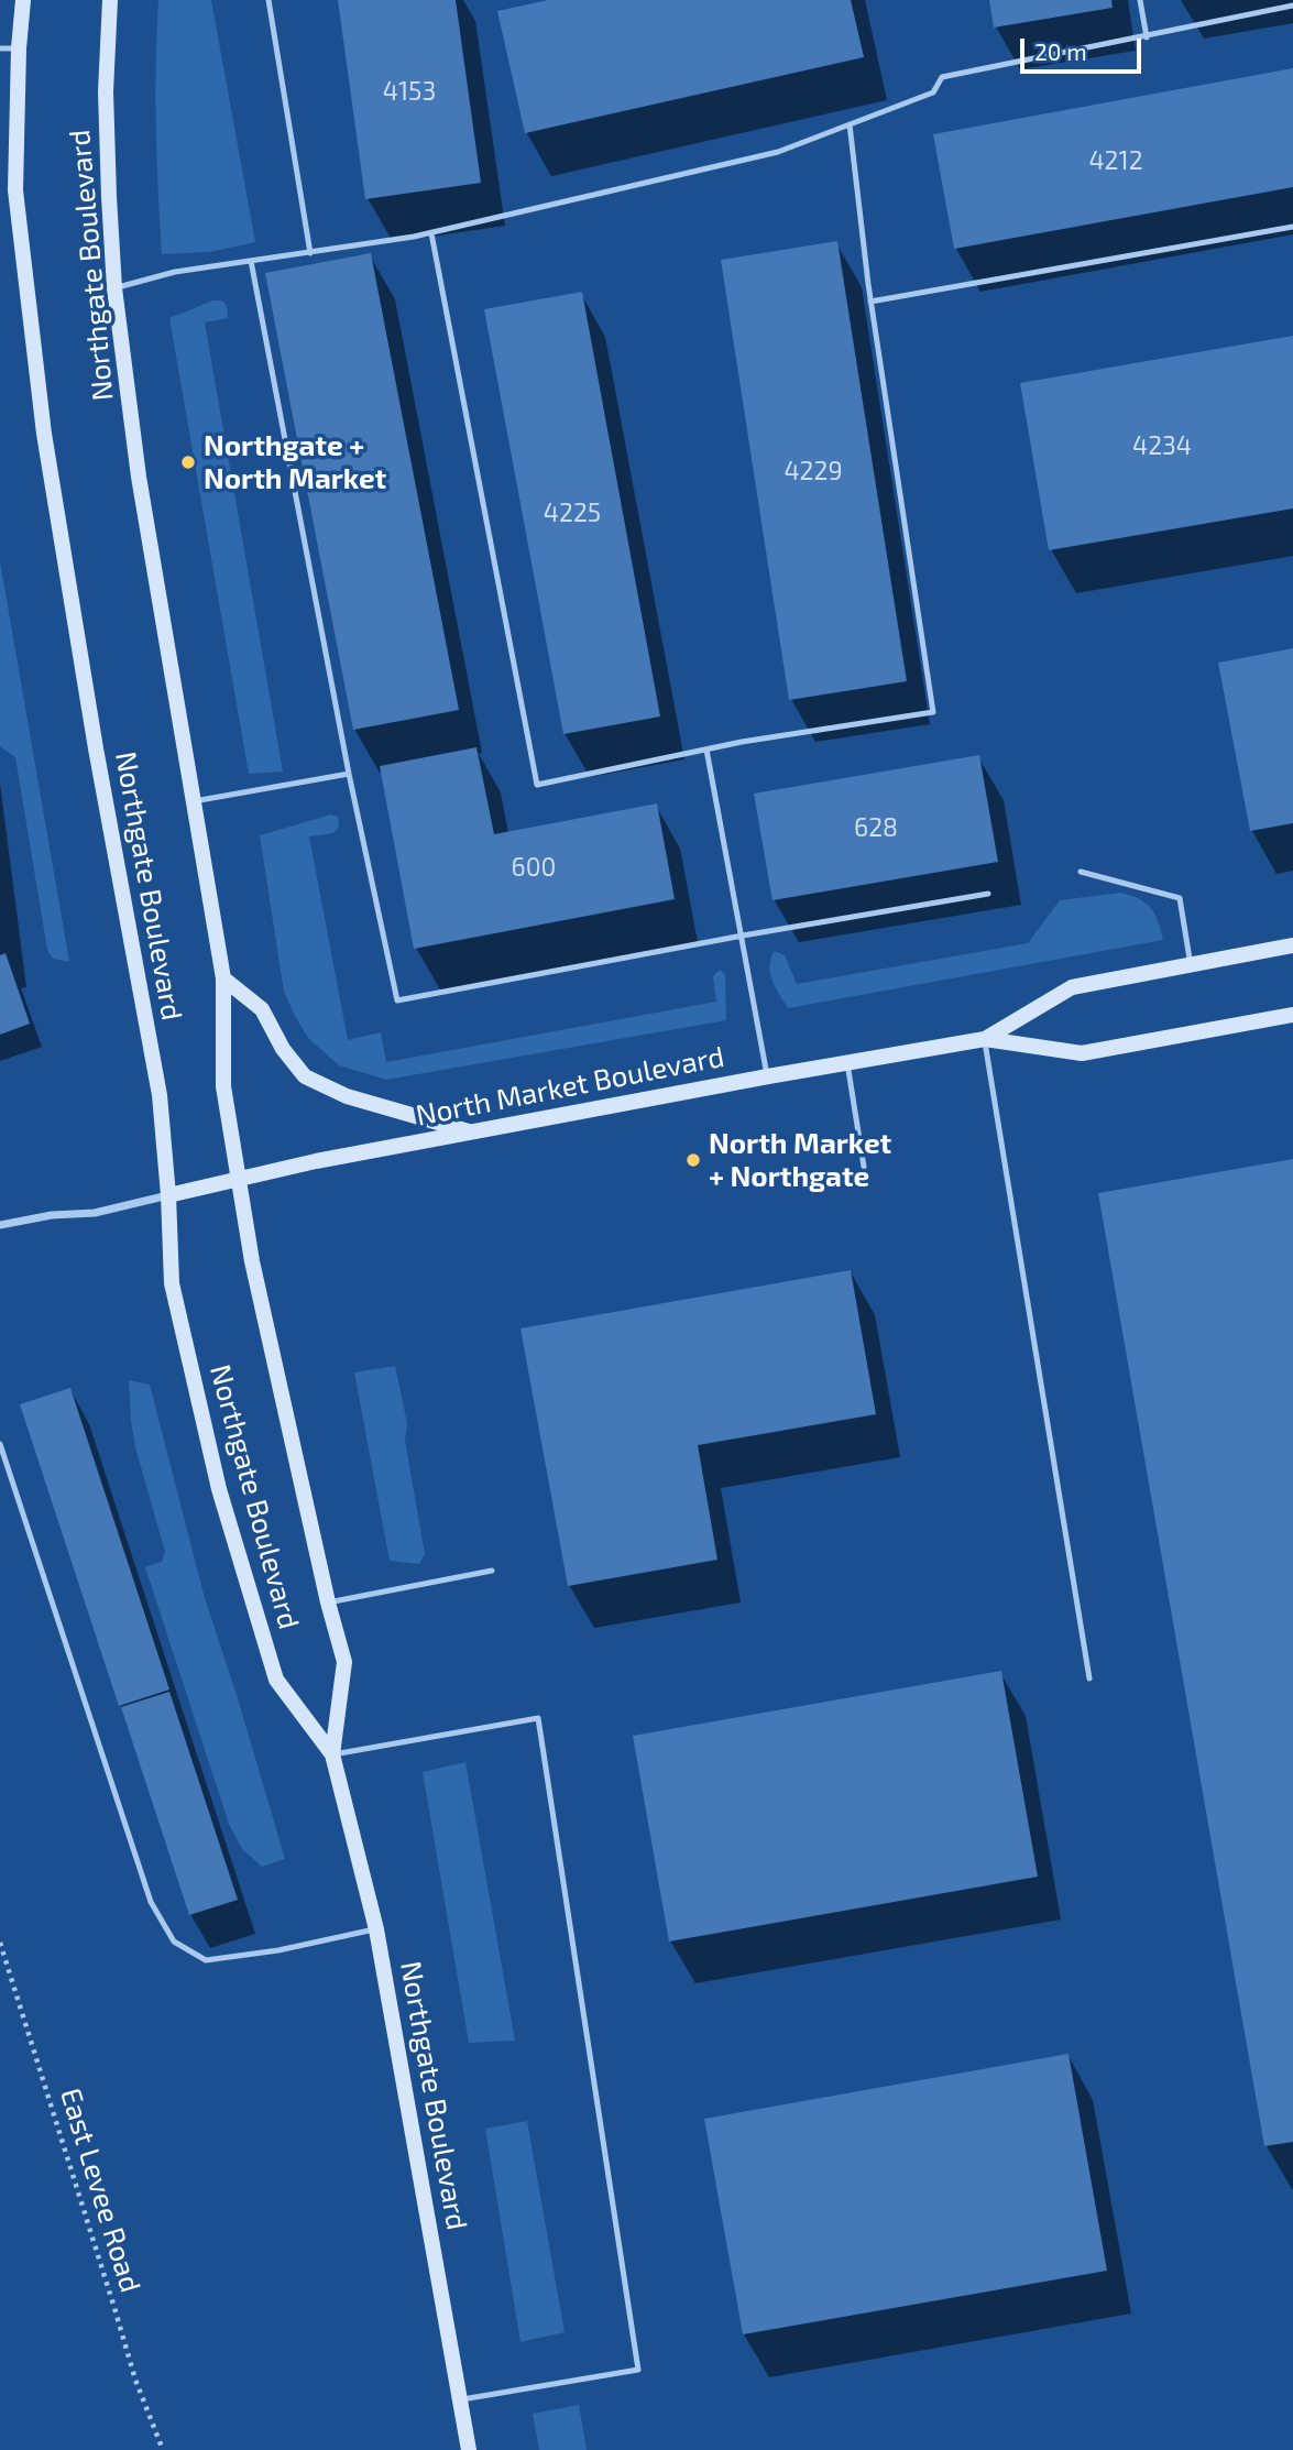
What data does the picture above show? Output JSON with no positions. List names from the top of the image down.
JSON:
{
  "streets": {
    "main road": ["Northgate Boulevard", "North Market Boulevard"],
    "path": ["East Levee Road"]
  },
  "crossings": [
    ["Northgate Boulevard", "North Market Boulevard"]
  ],
  "places": ["Northgate + North Market", "North Market + Northgate"],
  "house_numbers": [
    "4153",
    "4212",
    "4234",
    "4229",
    "4225",
    "628",
    "600"
  ],
  "scale_bar": "20 m"
}
